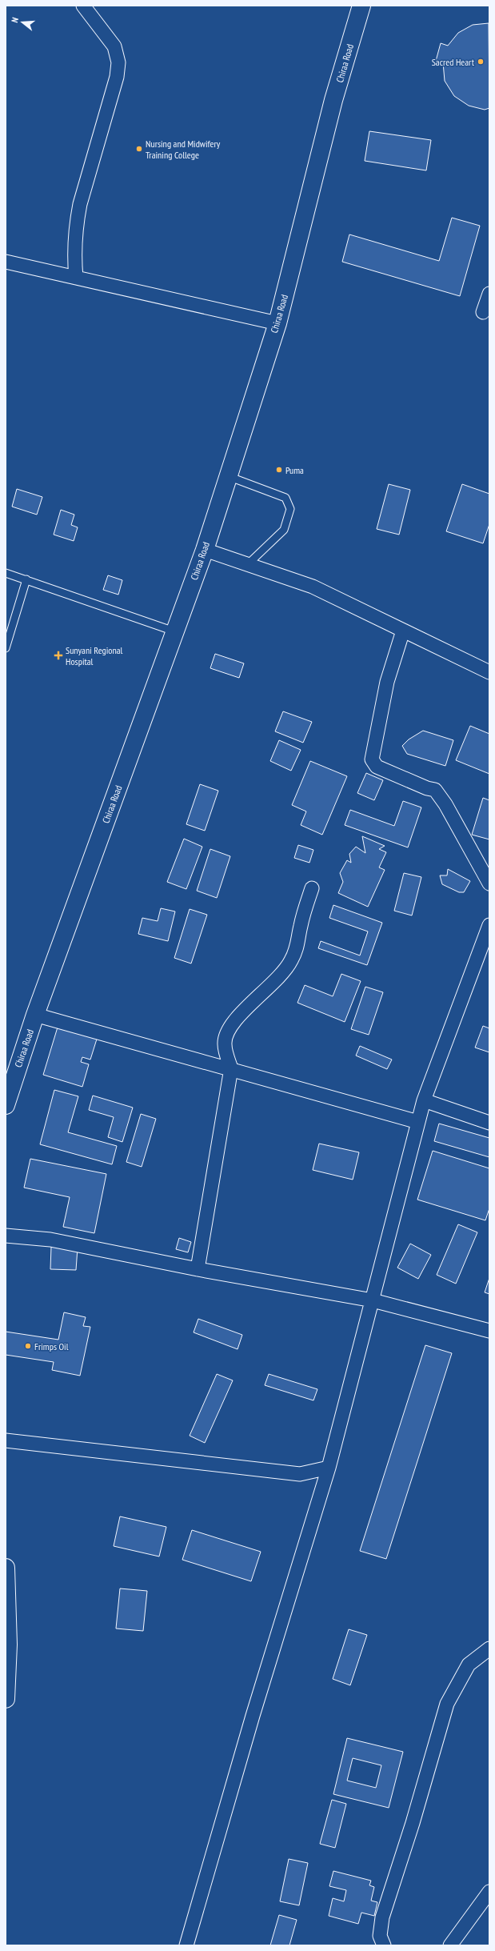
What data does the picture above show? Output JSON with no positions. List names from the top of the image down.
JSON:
{
  "streets": {
    "highway": ["Chiraa Road"]
  },
  "places": {
    "other": [
      "Sacred Heart",
      "Nursing and Midwifery Training College",
      "Puma",
      "Frimps Oil"
    ],
    "health": ["Sunyani Regional Hospital"]
  },
  "north": "left"
}
